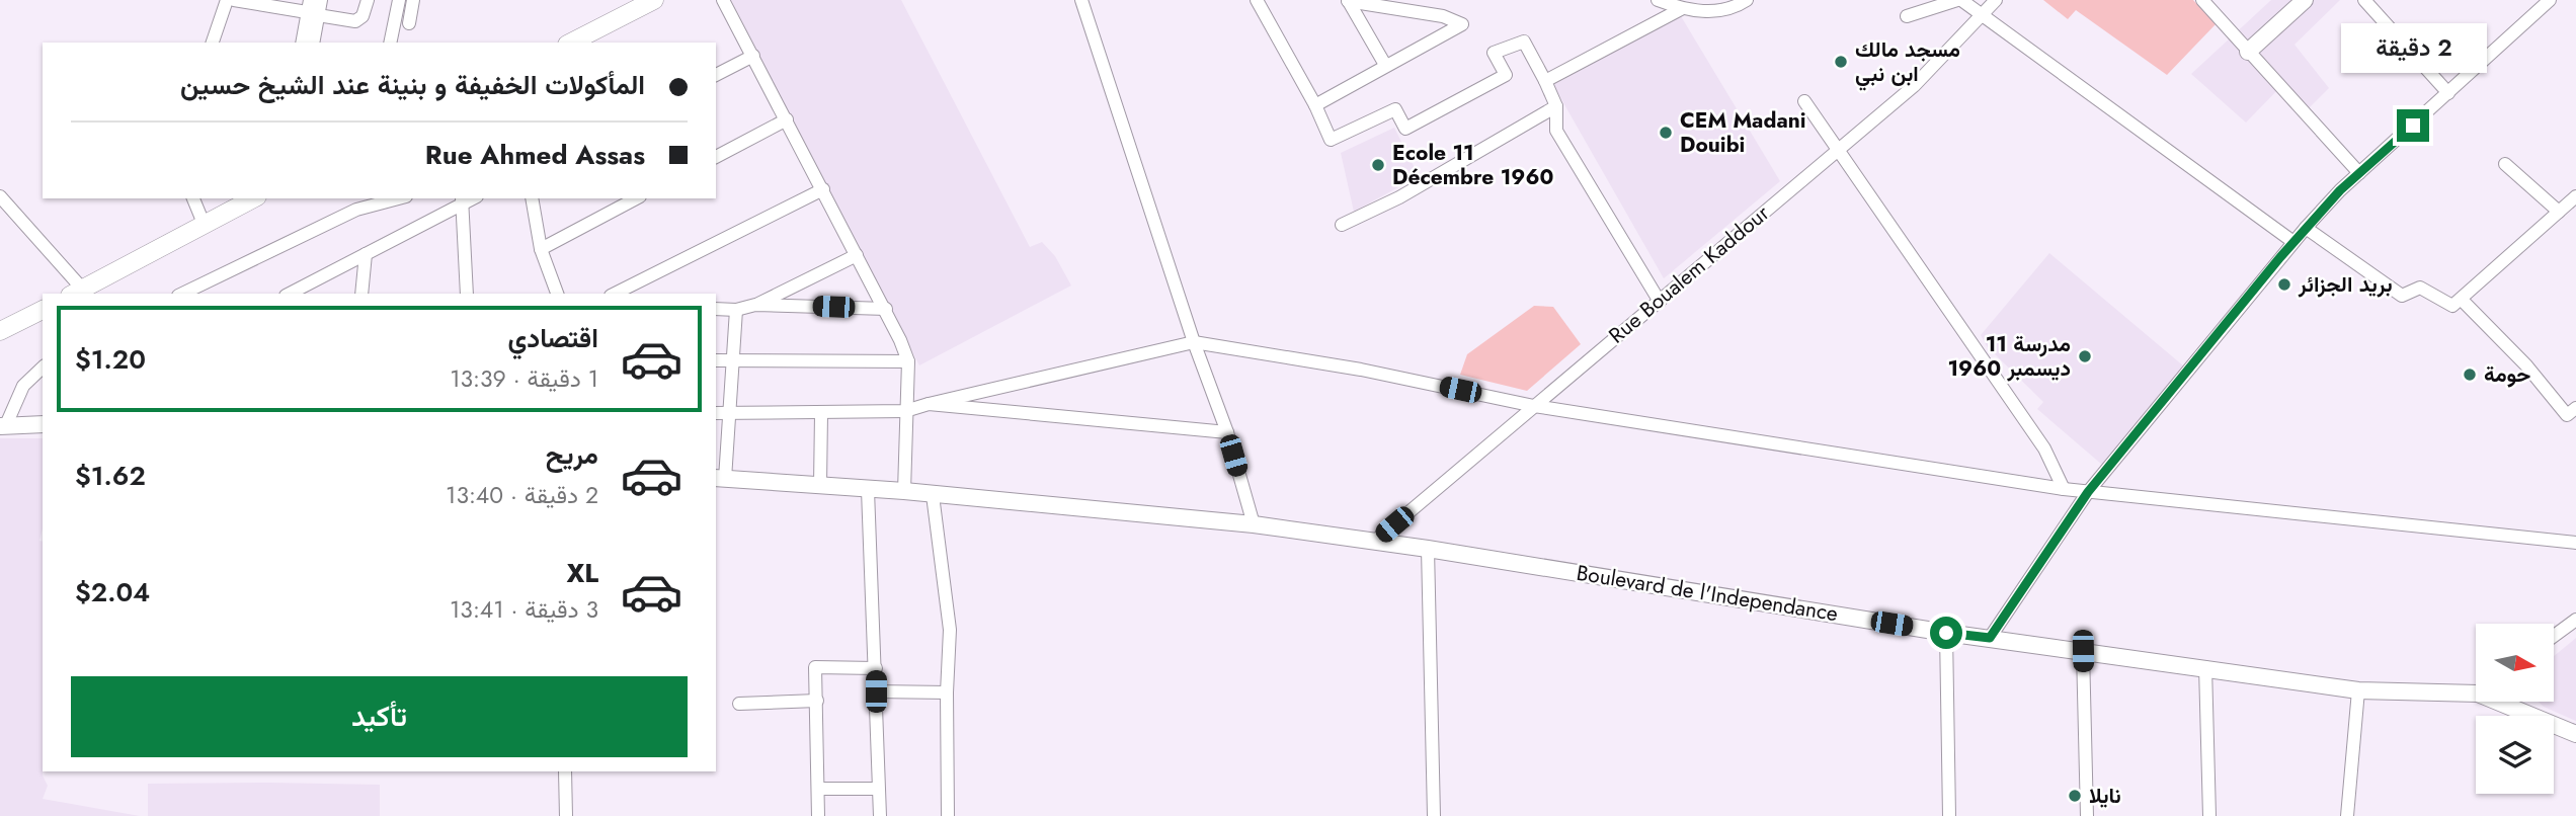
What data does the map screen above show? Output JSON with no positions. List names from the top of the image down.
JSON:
{
  "streets": {
    "street": ["Rue Boualem Kaddour", "Boulevard de l'Independance"]
  },
  "crossings": [
    ["Rue Boualem Kaddour", "Boulevard de l'Independance"]
  ],
  "places": [
    "مسجد مالك ابن نبي",
    "CEM Madani Douibi",
    "Ecole 11 Décembre 1960",
    "بريد الجزائر",
    "مدرسة 11 ديسمبر 1960",
    "حومة",
    "نايلا"
  ],
  "north": "right",
  "page": {
    "bubble": "2 دقيقة",
    "banner": ["المأكولات الخفيفة و بنينة عند الشيخ حسين", "Rue Ahmed Assas"],
    "list": [
      {
        "name": "اقتصادي",
        "note": "1 دقيقة · 13:39",
        "value": "$1.20"
      },
      {
        "name": "مريح",
        "note": "2 دقيقة · 13:40",
        "value": "$1.62"
      },
      {
        "name": "XL",
        "note": "3 دقيقة · 13:41",
        "value": "$2.04"
      }
    ],
    "buttons": "تأكيد"
  }
}
